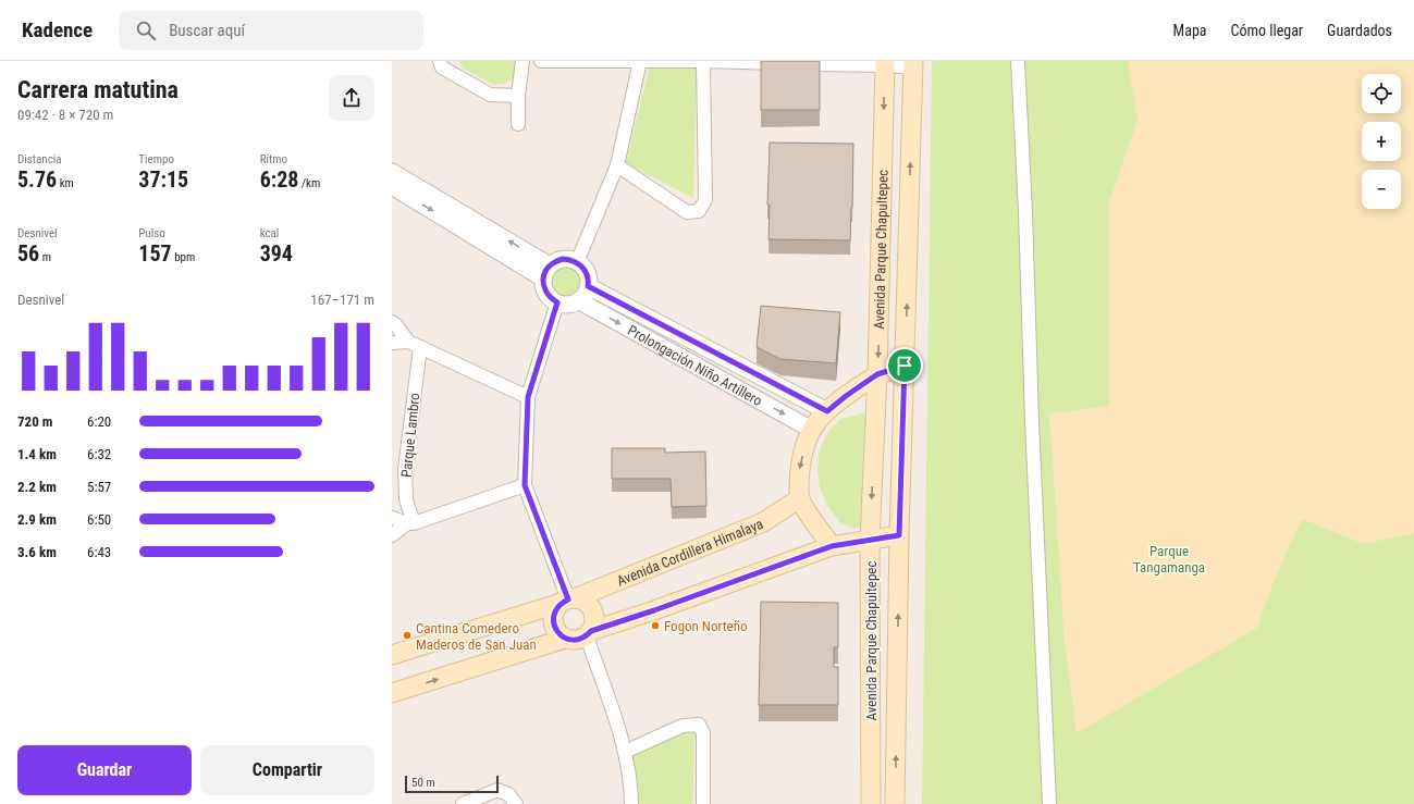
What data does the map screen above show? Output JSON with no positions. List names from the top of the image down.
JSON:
{
  "streets": {
    "main road": ["Avenida Parque Chapultepec", "Avenida Cordillera Himalaya"],
    "street": ["Prolongación Niño Artillero", "Parque Lambro"]
  },
  "parks": ["Parque Tangamanga"],
  "places": ["Fogon Norteño", "Cantina Comedero Maderos de San Juan"],
  "scale_bar": "50 m",
  "page": {
    "header": "Kadence",
    "search": "Buscar aquí",
    "nav": ["Mapa", "Cómo llegar", "Guardados"],
    "heading": ["Carrera matutina", "09:42 · 8 × 720 m"],
    "map_buttons": ["+", "−"],
    "stats": [
      ["Distancia", "5.76 km"],
      ["Tiempo", "37:15"],
      ["Ritmo", "6:28 /km"],
      ["Desnivel", "56 m"],
      ["Pulso", "157 bpm"],
      ["kcal", "394"]
    ],
    "chart": ["Desnivel", "167–171 m"],
    "list": [
      {
        "name": "720 m",
        "note": "6:20"
      },
      {
        "name": "1.4 km",
        "note": "6:32"
      },
      {
        "name": "2.2 km",
        "note": "5:57"
      },
      {
        "name": "2.9 km",
        "note": "6:50"
      },
      {
        "name": "3.6 km",
        "note": "6:43"
      }
    ],
    "buttons": ["Guardar", "Compartir"],
    "scale": "50 m"
  }
}
